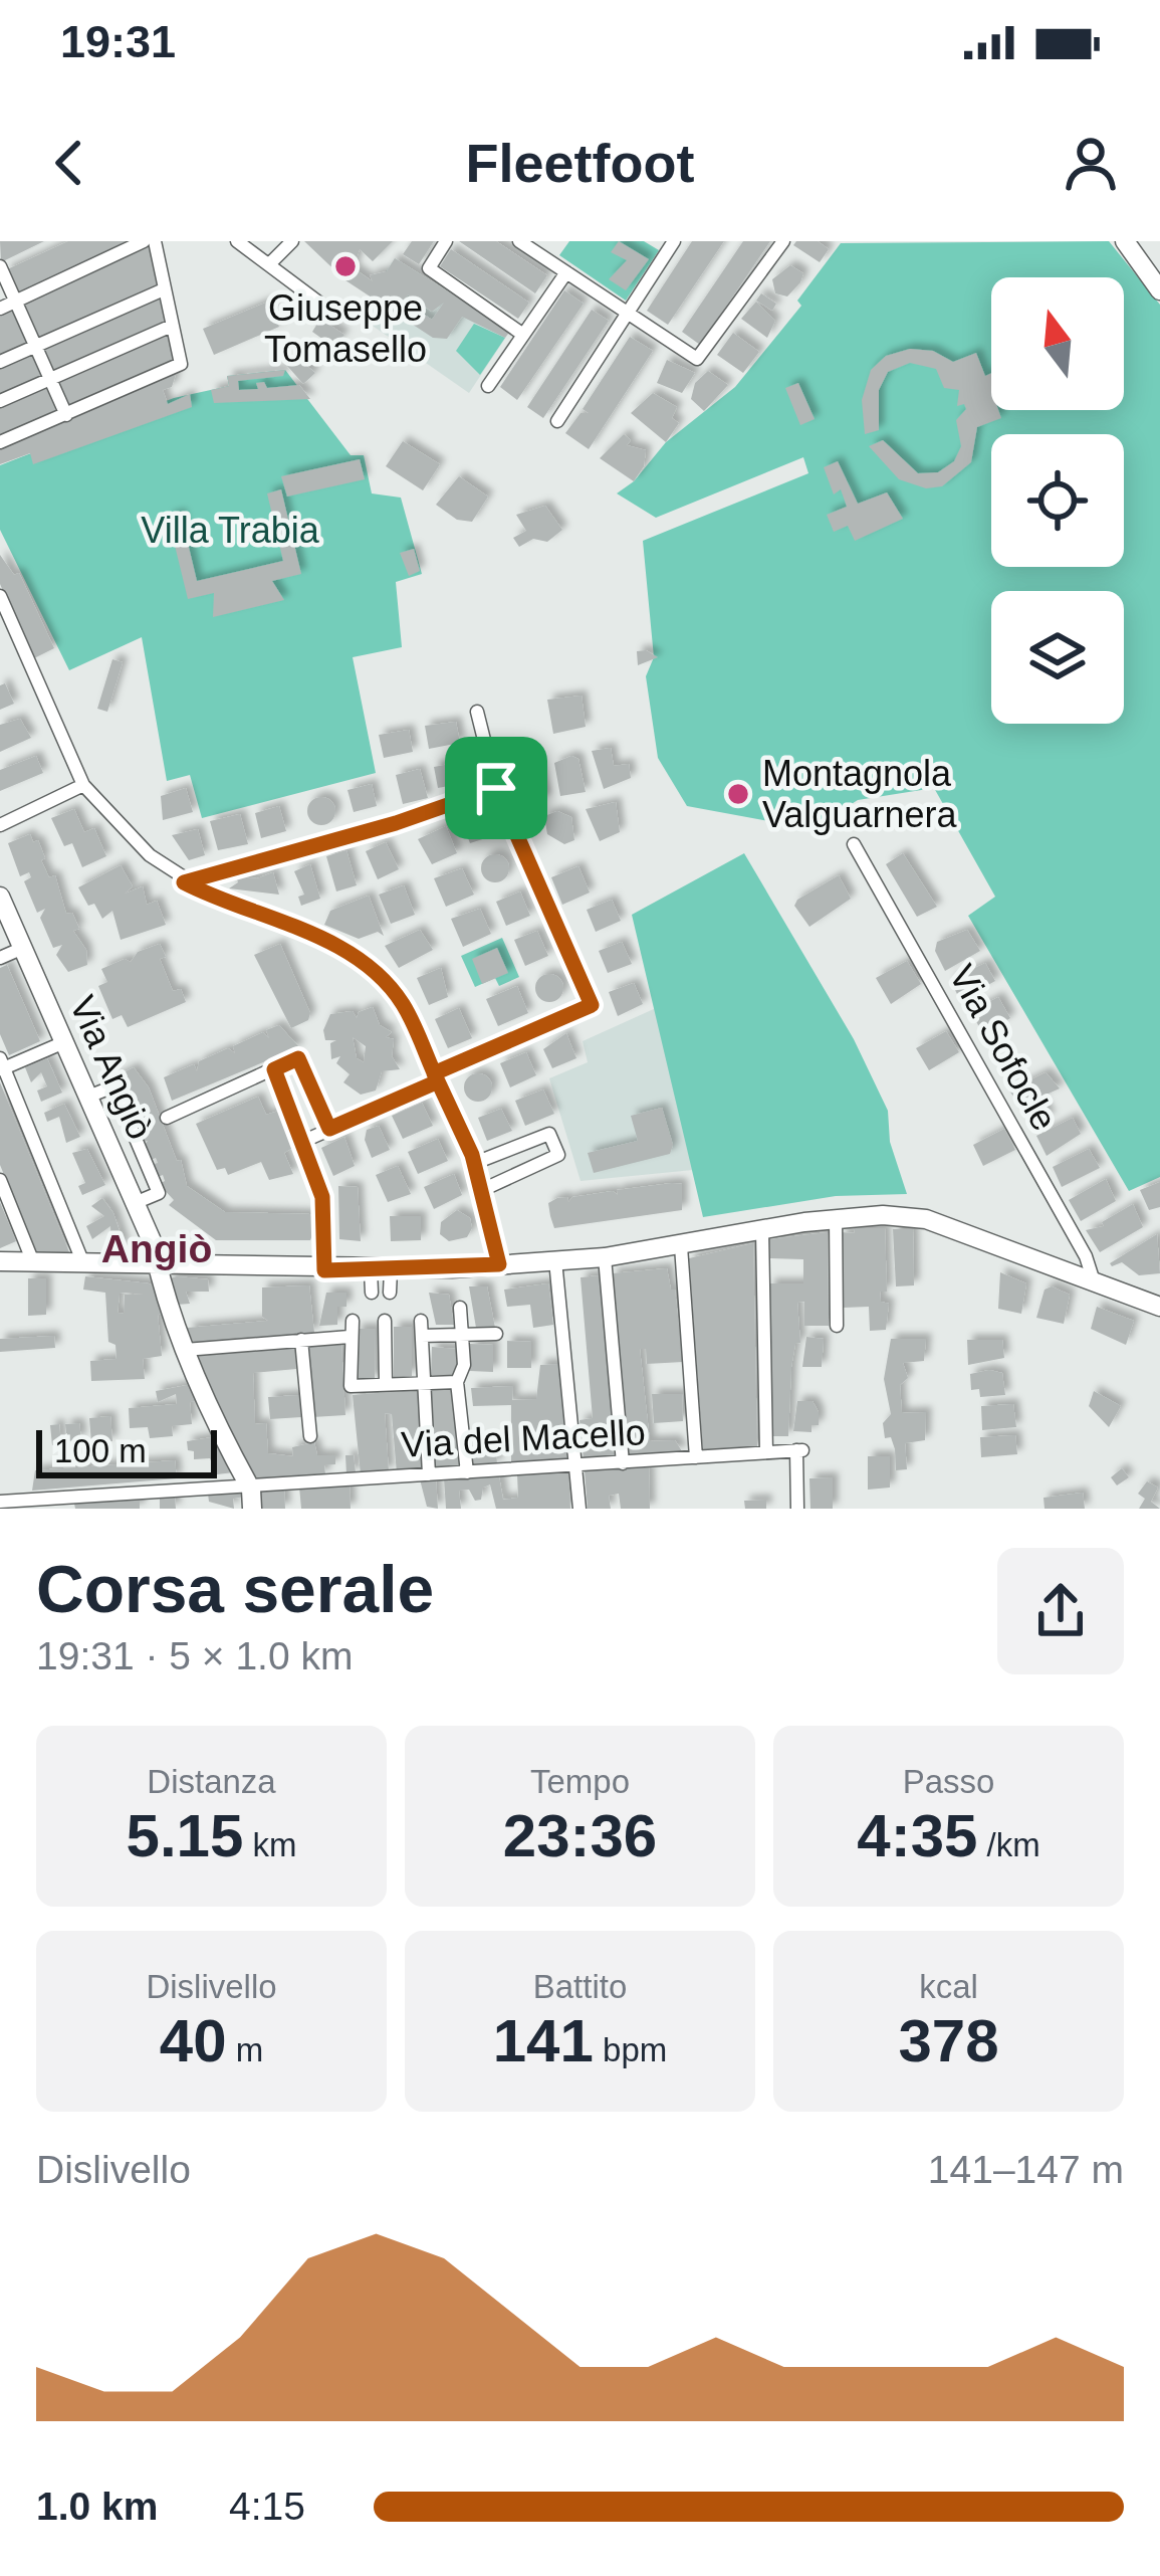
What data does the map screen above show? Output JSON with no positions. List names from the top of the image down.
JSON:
{
  "streets": {
    "street": ["Via Sofocle", "Via Angiò", "Via del Macello"]
  },
  "crossings": [
    ["Via Angiò", "Via del Macello"]
  ],
  "districts": ["Angiò"],
  "parks": ["Villa Trabia"],
  "places": ["Giuseppe Tomasello", "Montagnola Valguarnera"],
  "scale_bar": "100 m",
  "north": "top",
  "page": {
    "status": "19:31",
    "header": "Fleetfoot",
    "scale": "100 m",
    "heading": ["Corsa serale", "19:31 · 5 × 1.0 km"],
    "stats": [
      ["Distanza", "5.15 km"],
      ["Tempo", "23:36"],
      ["Passo", "4:35 /km"],
      ["Dislivello", "40 m"],
      ["Battito", "141 bpm"],
      ["kcal", "378"]
    ],
    "chart": ["Dislivello", "141–147 m"],
    "list": [
      {
        "name": "1.0 km",
        "note": "4:15"
      }
    ]
  }
}
